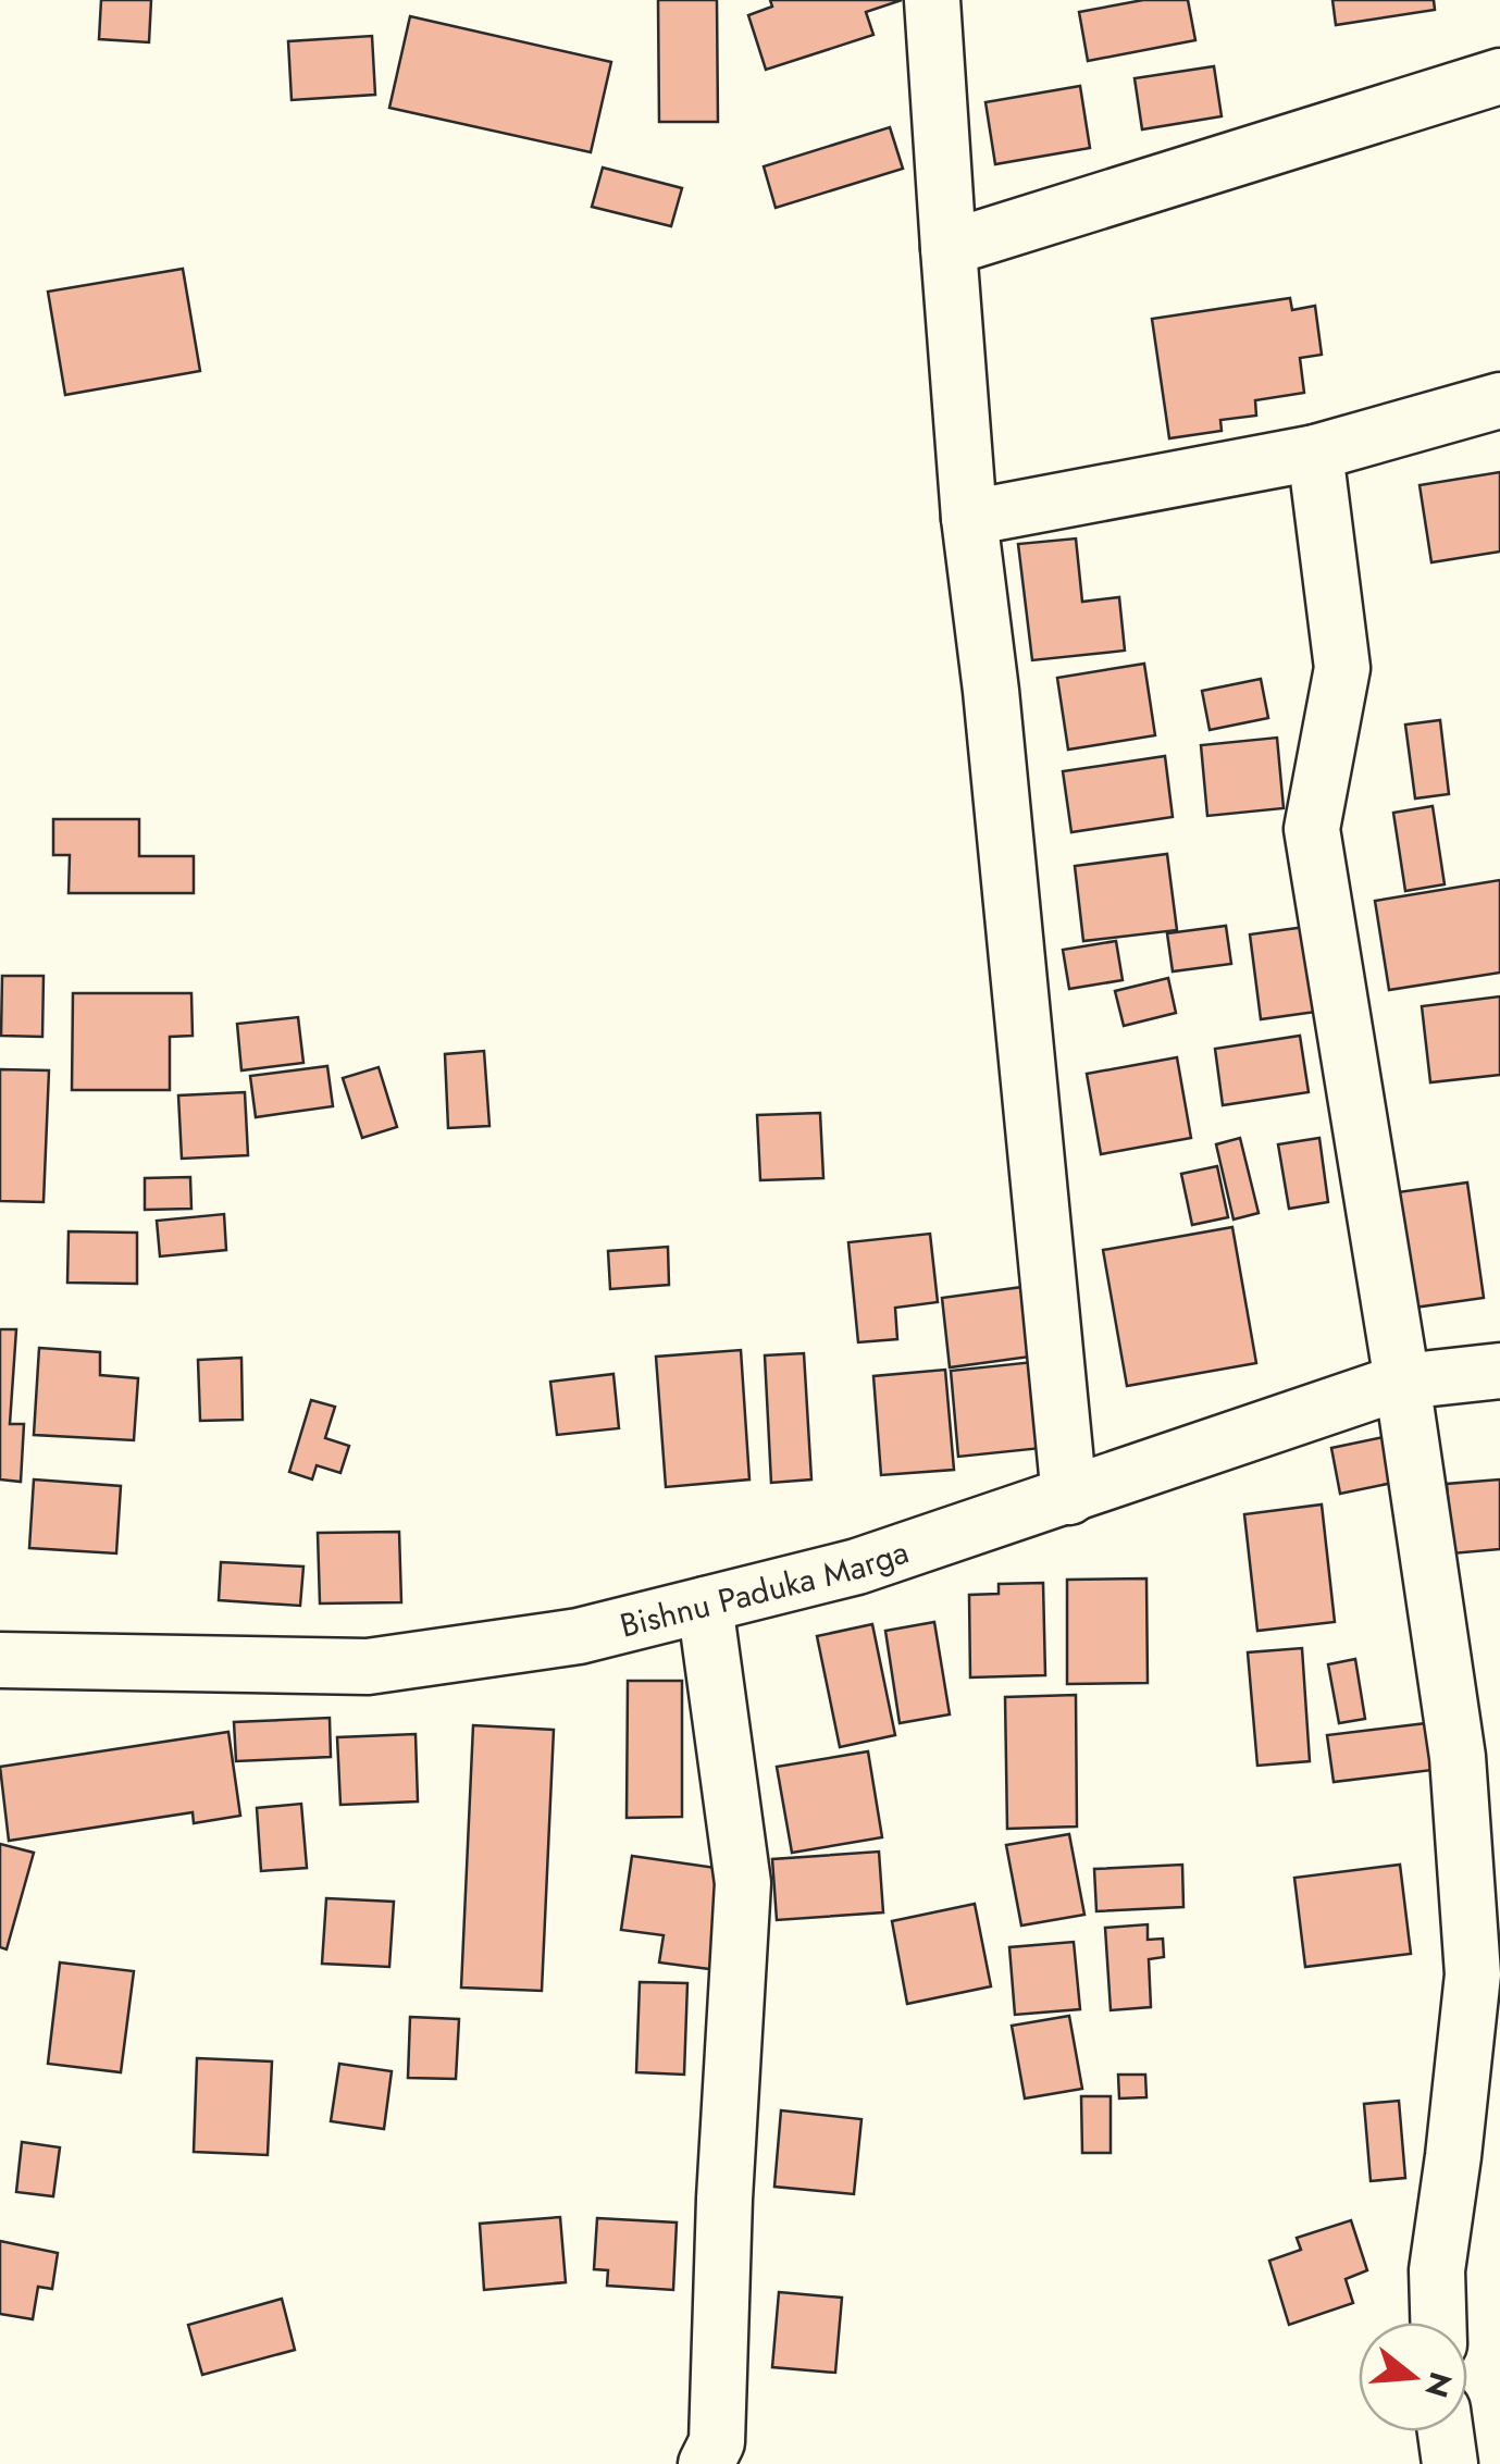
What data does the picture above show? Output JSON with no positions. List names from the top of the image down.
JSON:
{
  "streets": {
    "street": ["Bishnu Paduka Marga"]
  },
  "north": "right"
}
